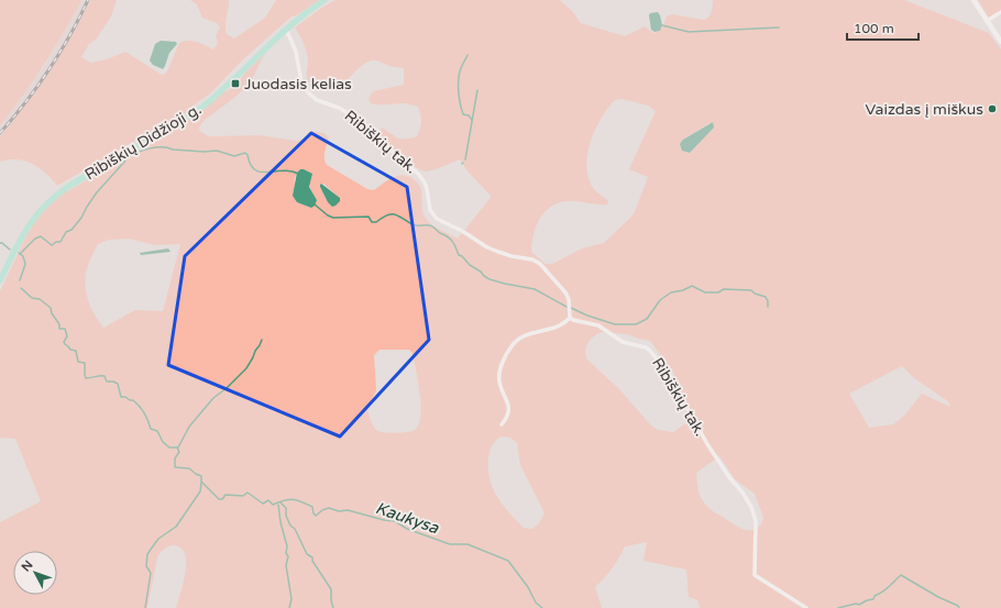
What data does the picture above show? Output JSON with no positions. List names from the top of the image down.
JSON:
{
  "streets": {
    "main road": ["Ribiškių Didžioji g."],
    "street": ["Ribiškių tak."]
  },
  "crossings": [
    ["Ribiškių Didžioji g.", "Ribiškių tak."]
  ],
  "water": ["Kaukysa"],
  "places": {
    "transit": ["Juodasis kelias"],
    "other": ["Vaizdas į miškus"]
  },
  "scale_bar": "100 m",
  "north": "top left"
}
